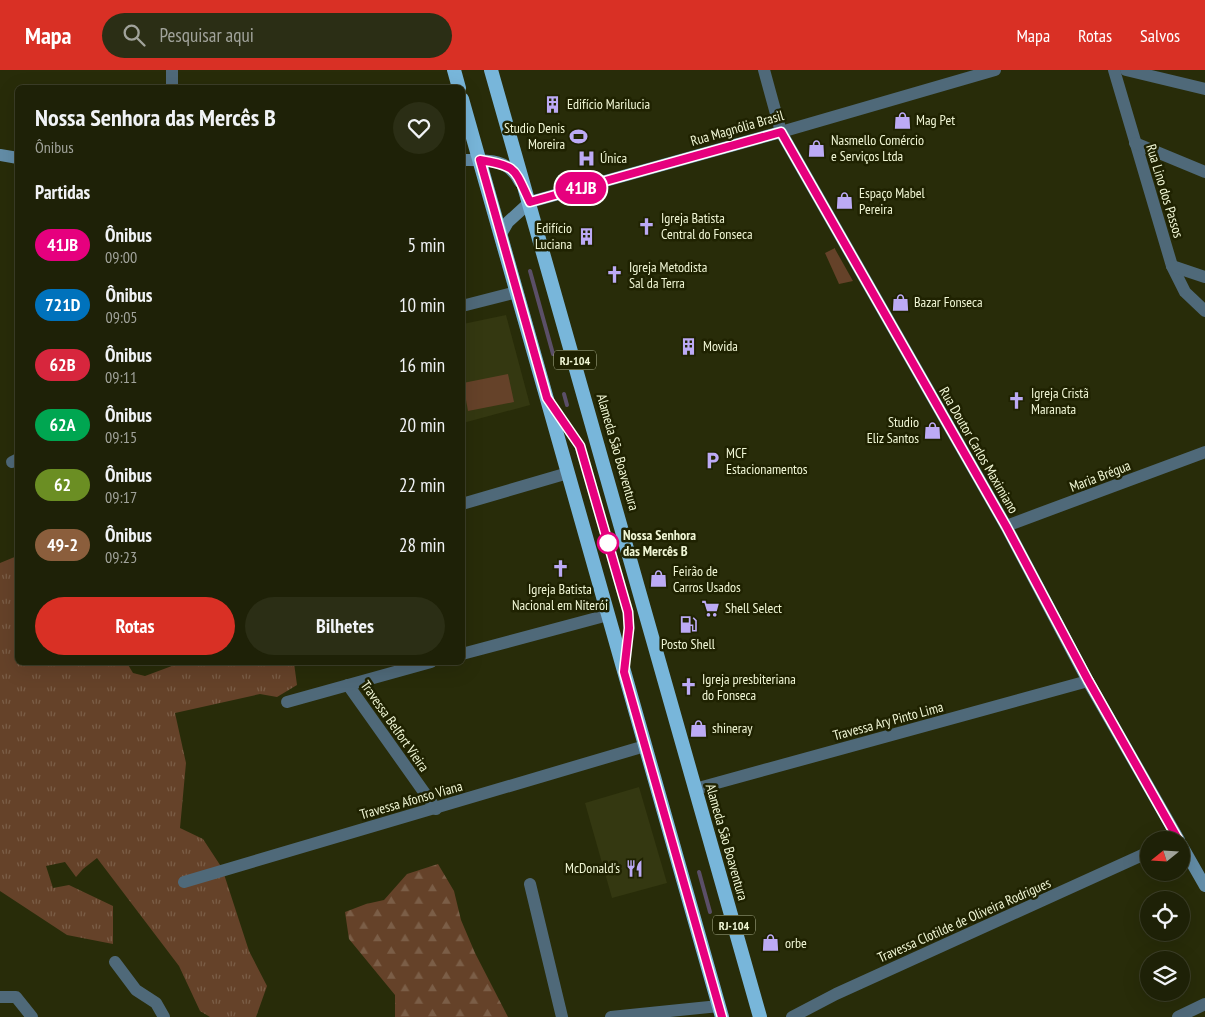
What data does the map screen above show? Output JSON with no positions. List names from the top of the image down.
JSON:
{
  "streets": {
    "highway": ["RJ-104", "Alameda São Boaventura"],
    "main road": ["Rua Magnólia Brasil", "Rua Doutor Carlos Maximiano"],
    "street": [
      "Rua Lino dos Passos",
      "Maria Brégua",
      "Travessa Ary Pinto Lima",
      "Travessa Belfort Vieira",
      "Travessa Afonso Viana",
      "Travessa Clotilde de Oliveira Rodrigues"
    ]
  },
  "crossings": [
    ["Rua Magnólia Brasil", "RJ-104"],
    ["Rua Magnólia Brasil", "Rua Doutor Carlos Maximiano"],
    ["Rua Magnólia Brasil", "Alameda São Boaventura"],
    ["RJ-104", "Travessa Afonso Viana"],
    ["Rua Doutor Carlos Maximiano", "Maria Brégua"],
    ["Rua Doutor Carlos Maximiano", "Travessa Ary Pinto Lima"],
    ["Alameda São Boaventura", "Travessa Ary Pinto Lima"],
    ["Travessa Belfort Vieira", "Travessa Afonso Viana"]
  ],
  "places": {
    "building": ["Edifício Marilucia", "Edifício Luciana", "Movida"],
    "shop": [
      "Mag Pet",
      "Nasmello Comércio e Serviços Ltda",
      "Espaço Mabel Pereira",
      "Bazar Fonseca",
      "Studio Eliz Santos",
      "Feirão de Carros Usados",
      "shineray",
      "orbe"
    ],
    "sports": ["Studio Denis Moreira"],
    "hospital": ["Única"],
    "church": [
      "Igreja Batista Central do Fonseca",
      "Igreja Metodista Sal da Terra",
      "Igreja Cristã Maranata",
      "Igreja Batista Nacional em Niterói",
      "Igreja presbiteriana do Fonseca"
    ],
    "parking": ["MCF Estacionamentos"],
    "other": ["Nossa Senhora das Mercês B"],
    "supermarket": ["Shell Select"],
    "fuel station": ["Posto Shell"],
    "restaurant": ["McDonald's"]
  },
  "lines": ["bus line 41JB"],
  "north": "left",
  "page": {
    "header": "Mapa",
    "search": "Pesquisar aqui",
    "nav": ["Mapa", "Rotas", "Salvos"],
    "on_map": "41JB",
    "heading": [
      ["Nossa Senhora das Mercês B", "Ônibus"],
      "Partidas"
    ],
    "list": [
      {
        "mark": "41JB",
        "name": "Ônibus",
        "note": "09:00",
        "value": "5 min"
      },
      {
        "mark": "721D",
        "name": "Ônibus",
        "note": "09:05",
        "value": "10 min"
      },
      {
        "mark": "62B",
        "name": "Ônibus",
        "note": "09:11",
        "value": "16 min"
      },
      {
        "mark": "62A",
        "name": "Ônibus",
        "note": "09:15",
        "value": "20 min"
      },
      {
        "mark": "62",
        "name": "Ônibus",
        "note": "09:17",
        "value": "22 min"
      },
      {
        "mark": "49-2",
        "name": "Ônibus",
        "note": "09:23",
        "value": "28 min"
      }
    ],
    "buttons": ["Rotas", "Bilhetes"]
  }
}
